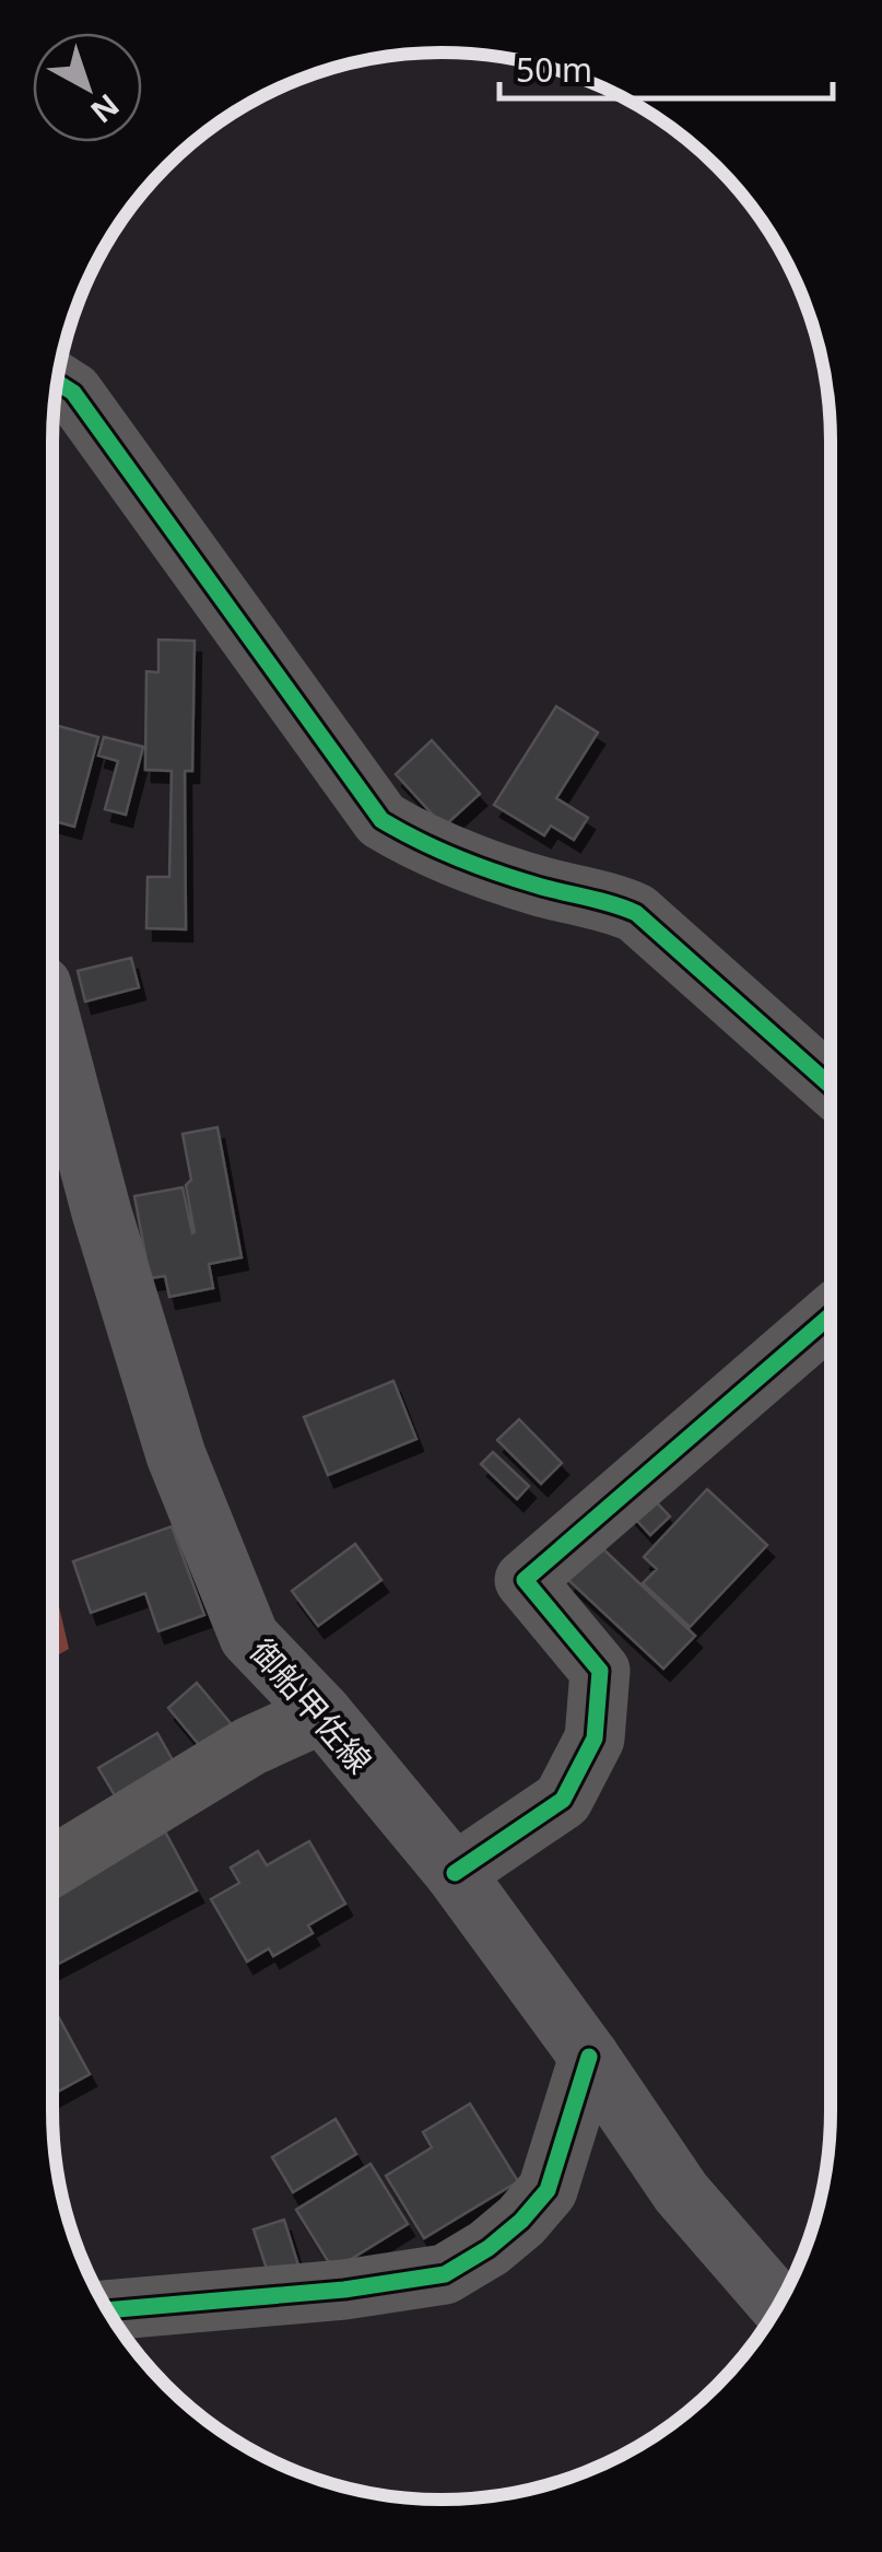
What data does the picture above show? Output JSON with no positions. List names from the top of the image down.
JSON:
{
  "streets": {
    "main road": ["御船甲佐線"]
  },
  "scale_bar": "50 m",
  "north": "bottom right"
}
